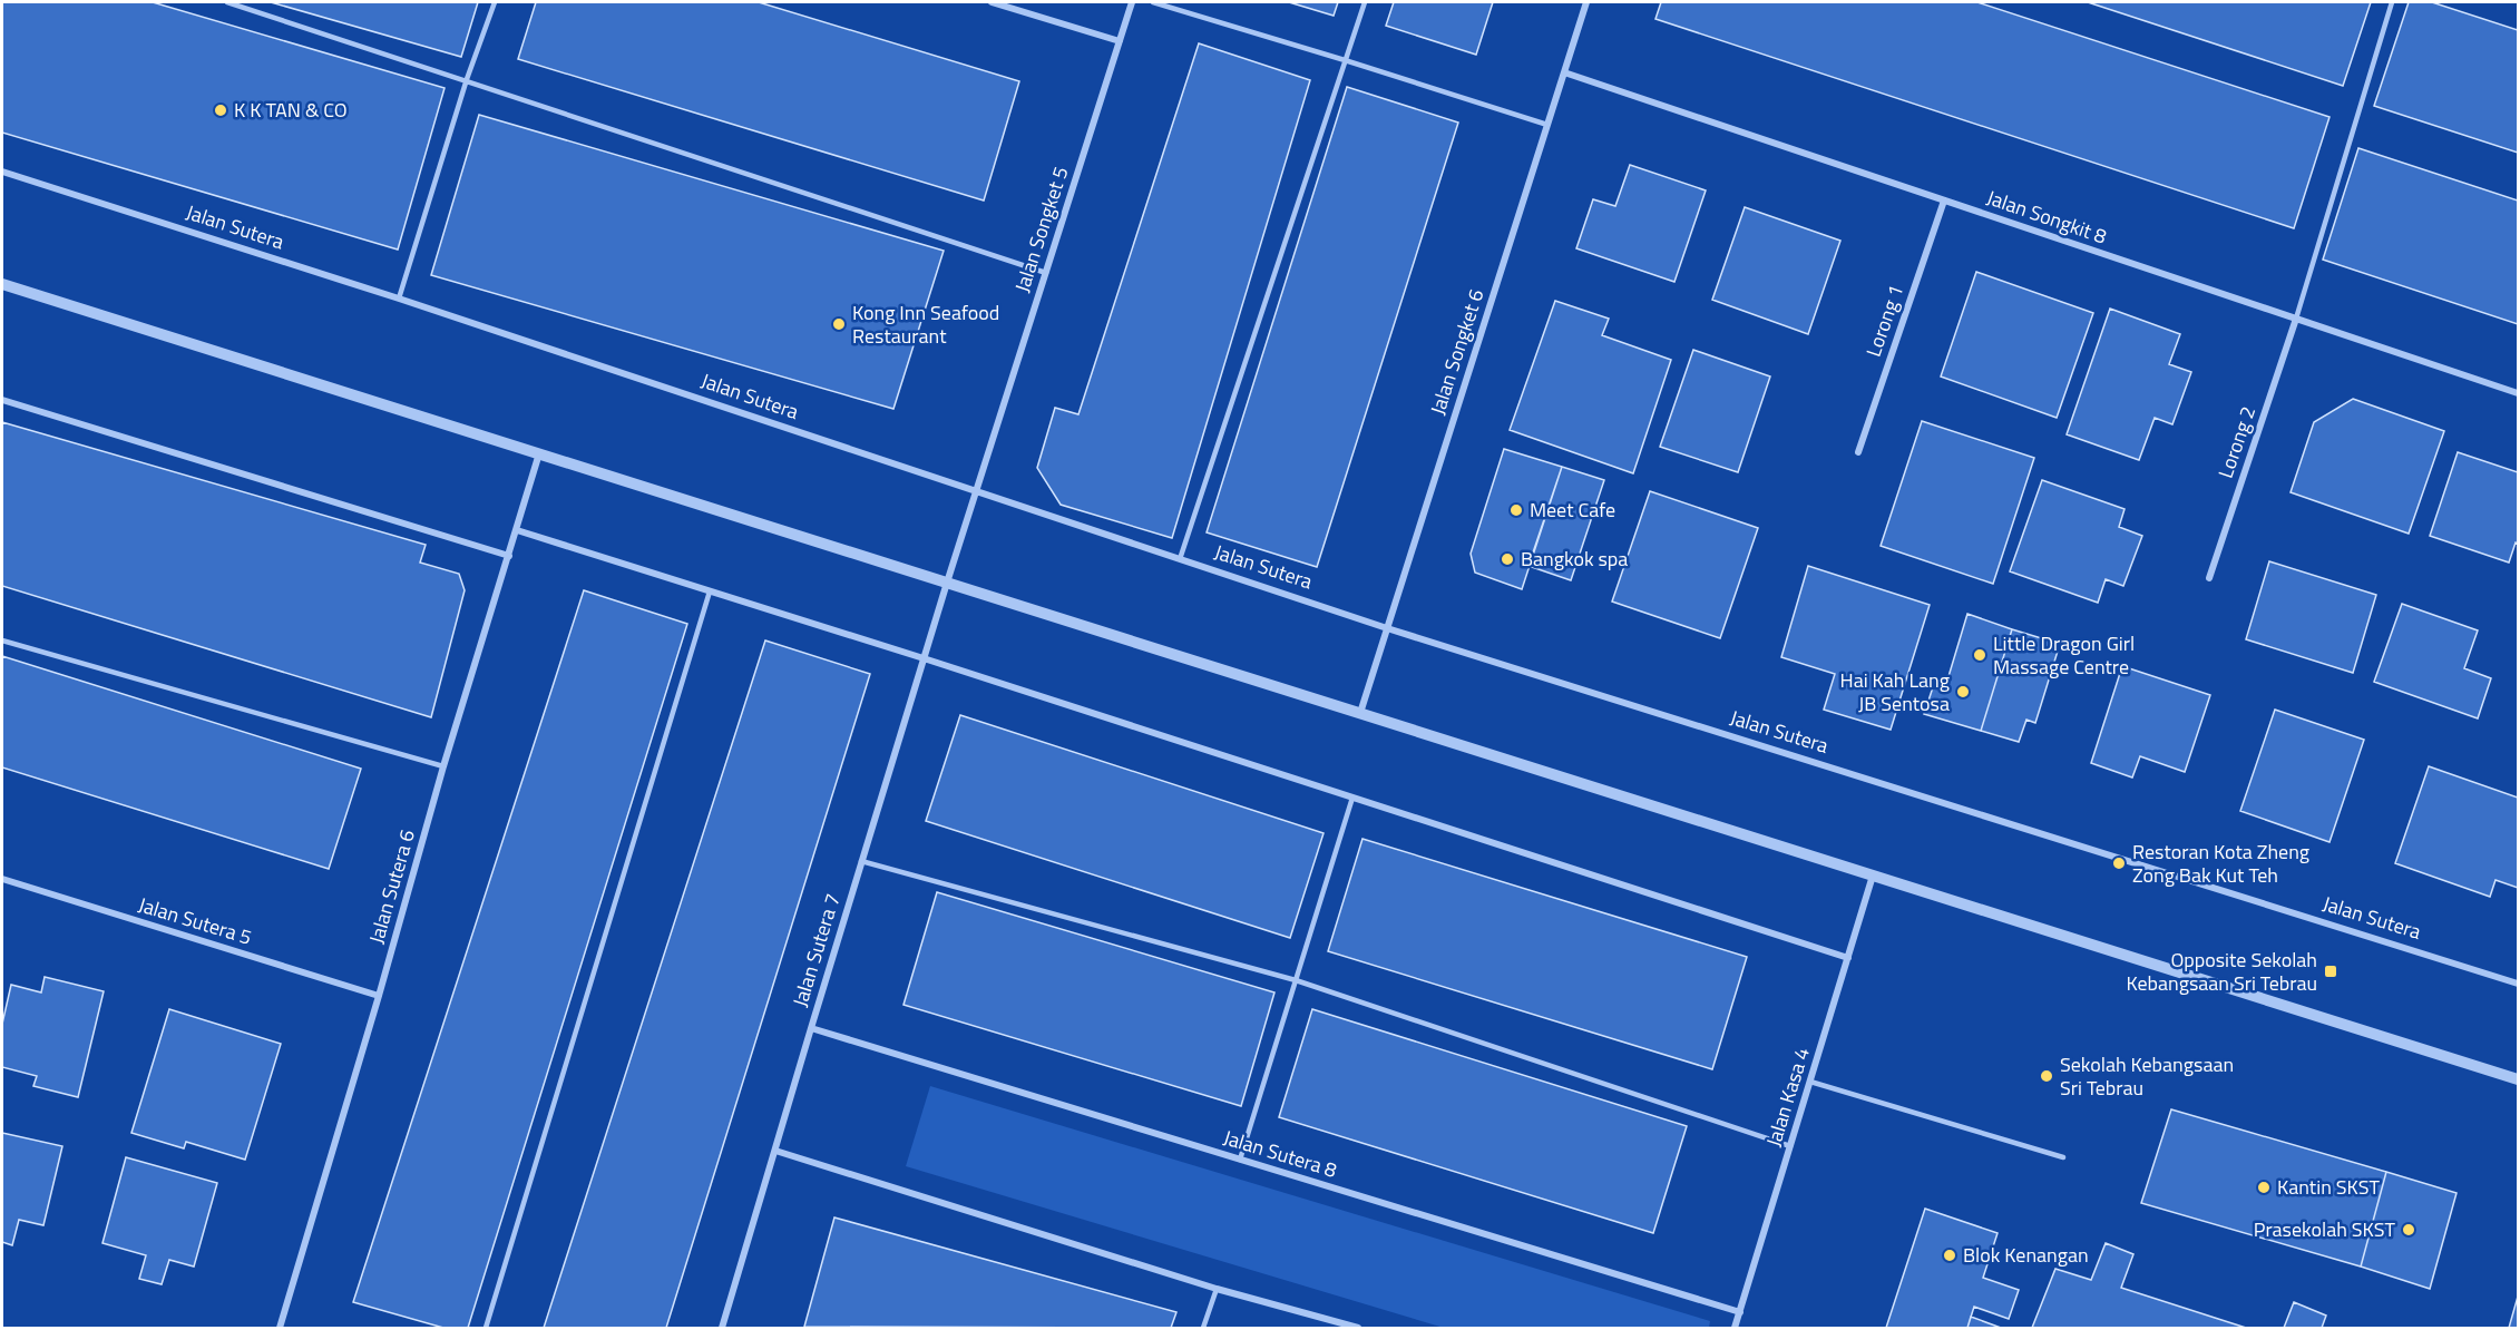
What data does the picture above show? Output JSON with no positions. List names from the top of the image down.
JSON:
{
  "streets": {
    "street": [
      "Jalan Songkit 8",
      "Jalan Sutera",
      "Jalan Songket 5",
      "Lorong 1",
      "Jalan Songket 6",
      "Lorong 2",
      "Jalan Sutera 6",
      "Jalan Sutera 5",
      "Jalan Sutera 7",
      "Jalan Kasa 4",
      "Jalan Sutera 8"
    ]
  },
  "crossings": [
    ["Jalan Songkit 8", "Lorong 1"],
    ["Jalan Songkit 8", "Jalan Songket 6"],
    ["Jalan Songkit 8", "Lorong 2"],
    ["Jalan Sutera", "Jalan Songket 5"],
    ["Jalan Sutera", "Jalan Songket 6"],
    ["Jalan Songket 5", "Jalan Sutera 7"],
    ["Jalan Sutera 6", "Jalan Sutera 5"],
    ["Jalan Sutera 7", "Jalan Sutera 8"],
    ["Jalan Kasa 4", "Jalan Sutera 8"]
  ],
  "places": {
    "other": [
      "K K TAN & CO",
      "Kong Inn Seafood Restaurant",
      "Meet Cafe",
      "Bangkok spa",
      "Little Dragon Girl Massage Centre",
      "Hai Kah Lang JB Sentosa",
      "Restoran Kota Zheng Zong Bak Kut Teh",
      "Sekolah Kebangsaan Sri Tebrau",
      "Kantin SKST",
      "Prasekolah SKST",
      "Blok Kenangan"
    ],
    "transit": ["Opposite Sekolah Kebangsaan Sri Tebrau"]
  }
}
